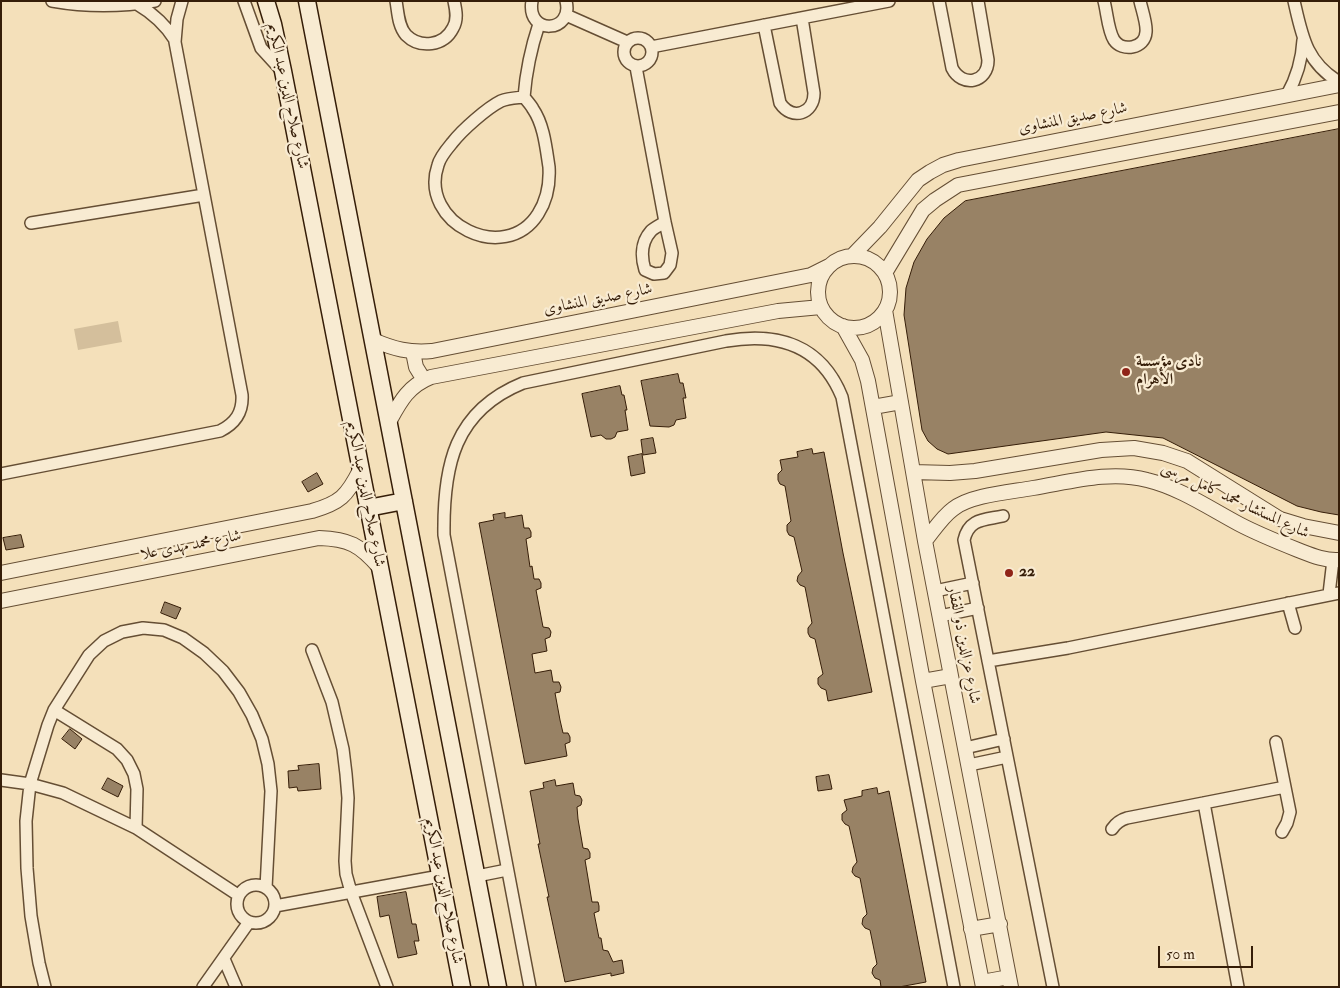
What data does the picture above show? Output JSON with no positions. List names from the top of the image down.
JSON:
{
  "streets": {
    "main road": ["شارع صلاح الدين عبد الكريم"],
    "street": [
      "شارع صديق المنشاوى",
      "شارع المستشار محمد كامل مرسى",
      "شارع محمد مهدى علا",
      "شارع عزالدين ذو الفقار"
    ]
  },
  "crossings": [
    ["شارع صلاح الدين عبد الكريم", "شارع محمد مهدى علا"],
    ["شارع صديق المنشاوى", "شارع عزالدين ذو الفقار"],
    ["شارع المستشار محمد كامل مرسى", "شارع عزالدين ذو الفقار"]
  ],
  "places": ["نادى مؤسسة الأهرام", "22"],
  "scale_bar": "50 m"
}
